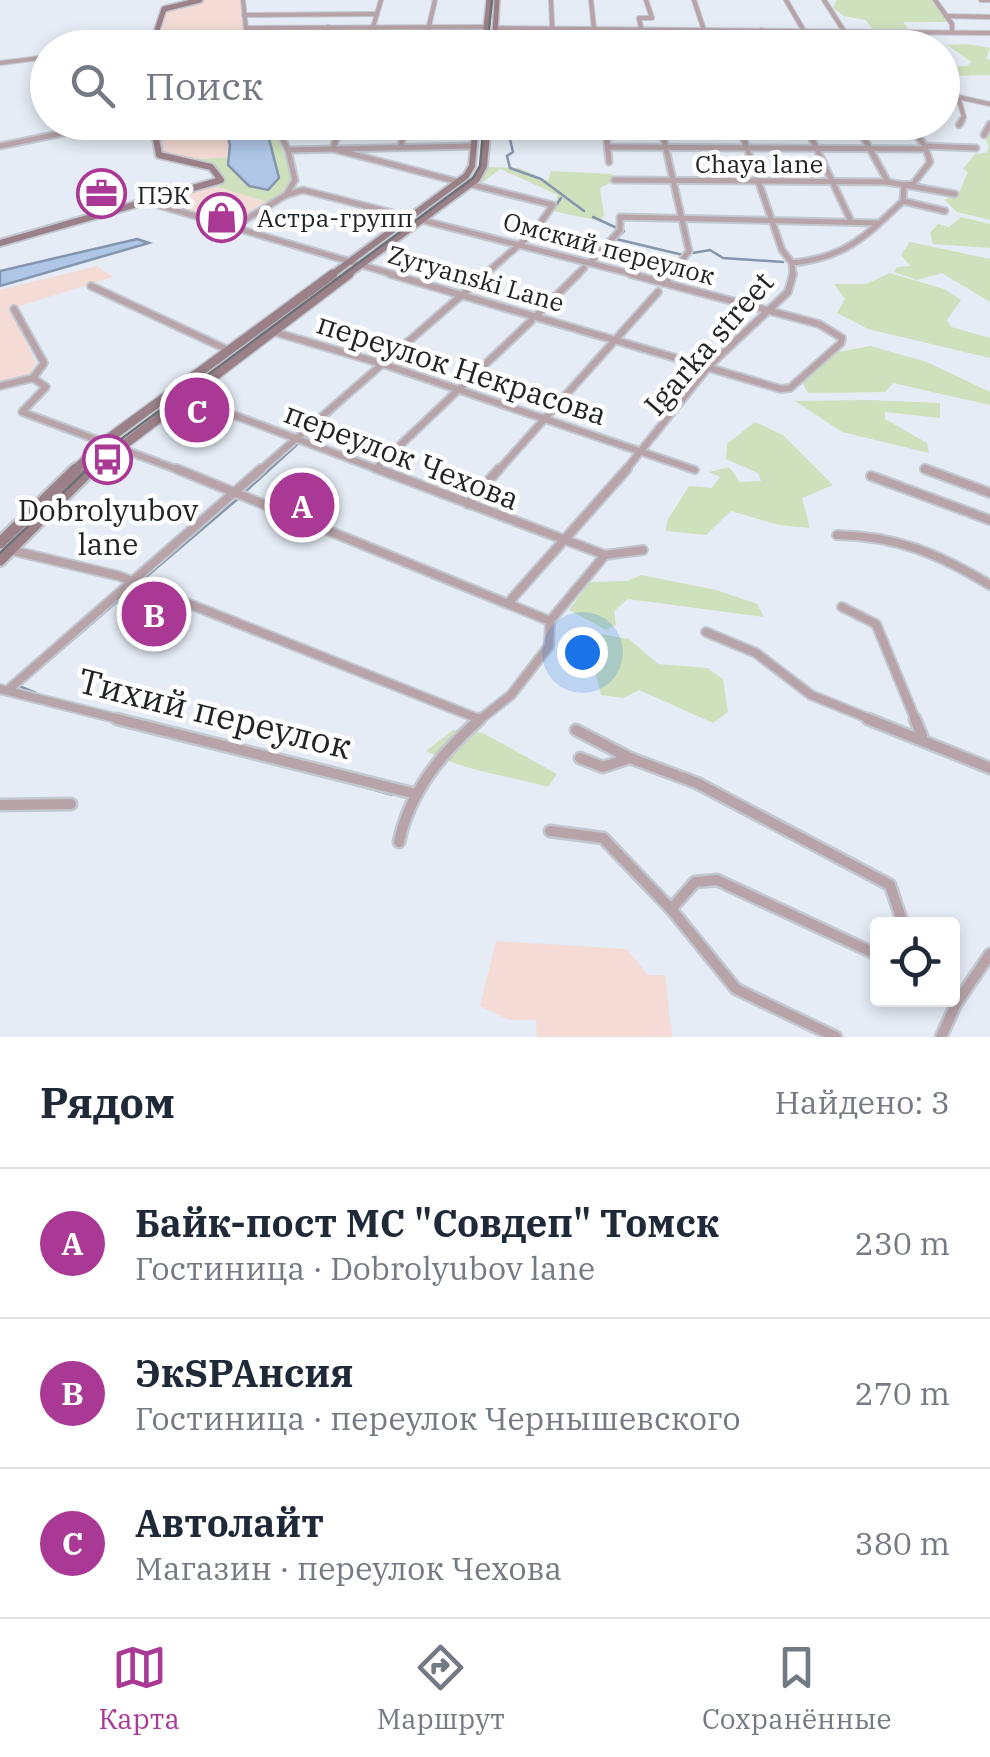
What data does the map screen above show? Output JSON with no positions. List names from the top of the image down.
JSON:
{
  "streets": {
    "street": [
      "Chaya lane",
      "Омский переулок",
      "Zyryanski Lane",
      "Igarka street",
      "переулок Некрасова",
      "переулок Чехова",
      "Тихий переулок"
    ]
  },
  "crossings": [
    ["Омский переулок", "Zyryanski Lane"],
    ["Омский переулок", "Igarka street"],
    ["Zyryanski Lane", "Igarka street"],
    ["Igarka street", "переулок Некрасова"],
    ["Igarka street", "переулок Чехова"]
  ],
  "places": {
    "office": ["ПЭК"],
    "shop": ["Астра-групп"],
    "bus stop": ["Dobrolyubov lane"]
  },
  "page": {
    "search": "Поиск",
    "pins": ["C", "A", "B"],
    "heading": ["Рядом", "Найдено: 3"],
    "list": [
      {
        "mark": "A",
        "name": "Байк-пост MC \"Совдеп\" Томск",
        "note": "Гостиница · Dobrolyubov lane",
        "value": "230 m"
      },
      {
        "mark": "B",
        "name": "ЭкSPAнсия",
        "note": "Гостиница · переулок Чернышевского",
        "value": "270 m"
      },
      {
        "mark": "C",
        "name": "Автолайт",
        "note": "Магазин · переулок Чехова",
        "value": "380 m"
      }
    ],
    "nav": ["Карта", "Маршрут", "Сохранённые"]
  }
}
